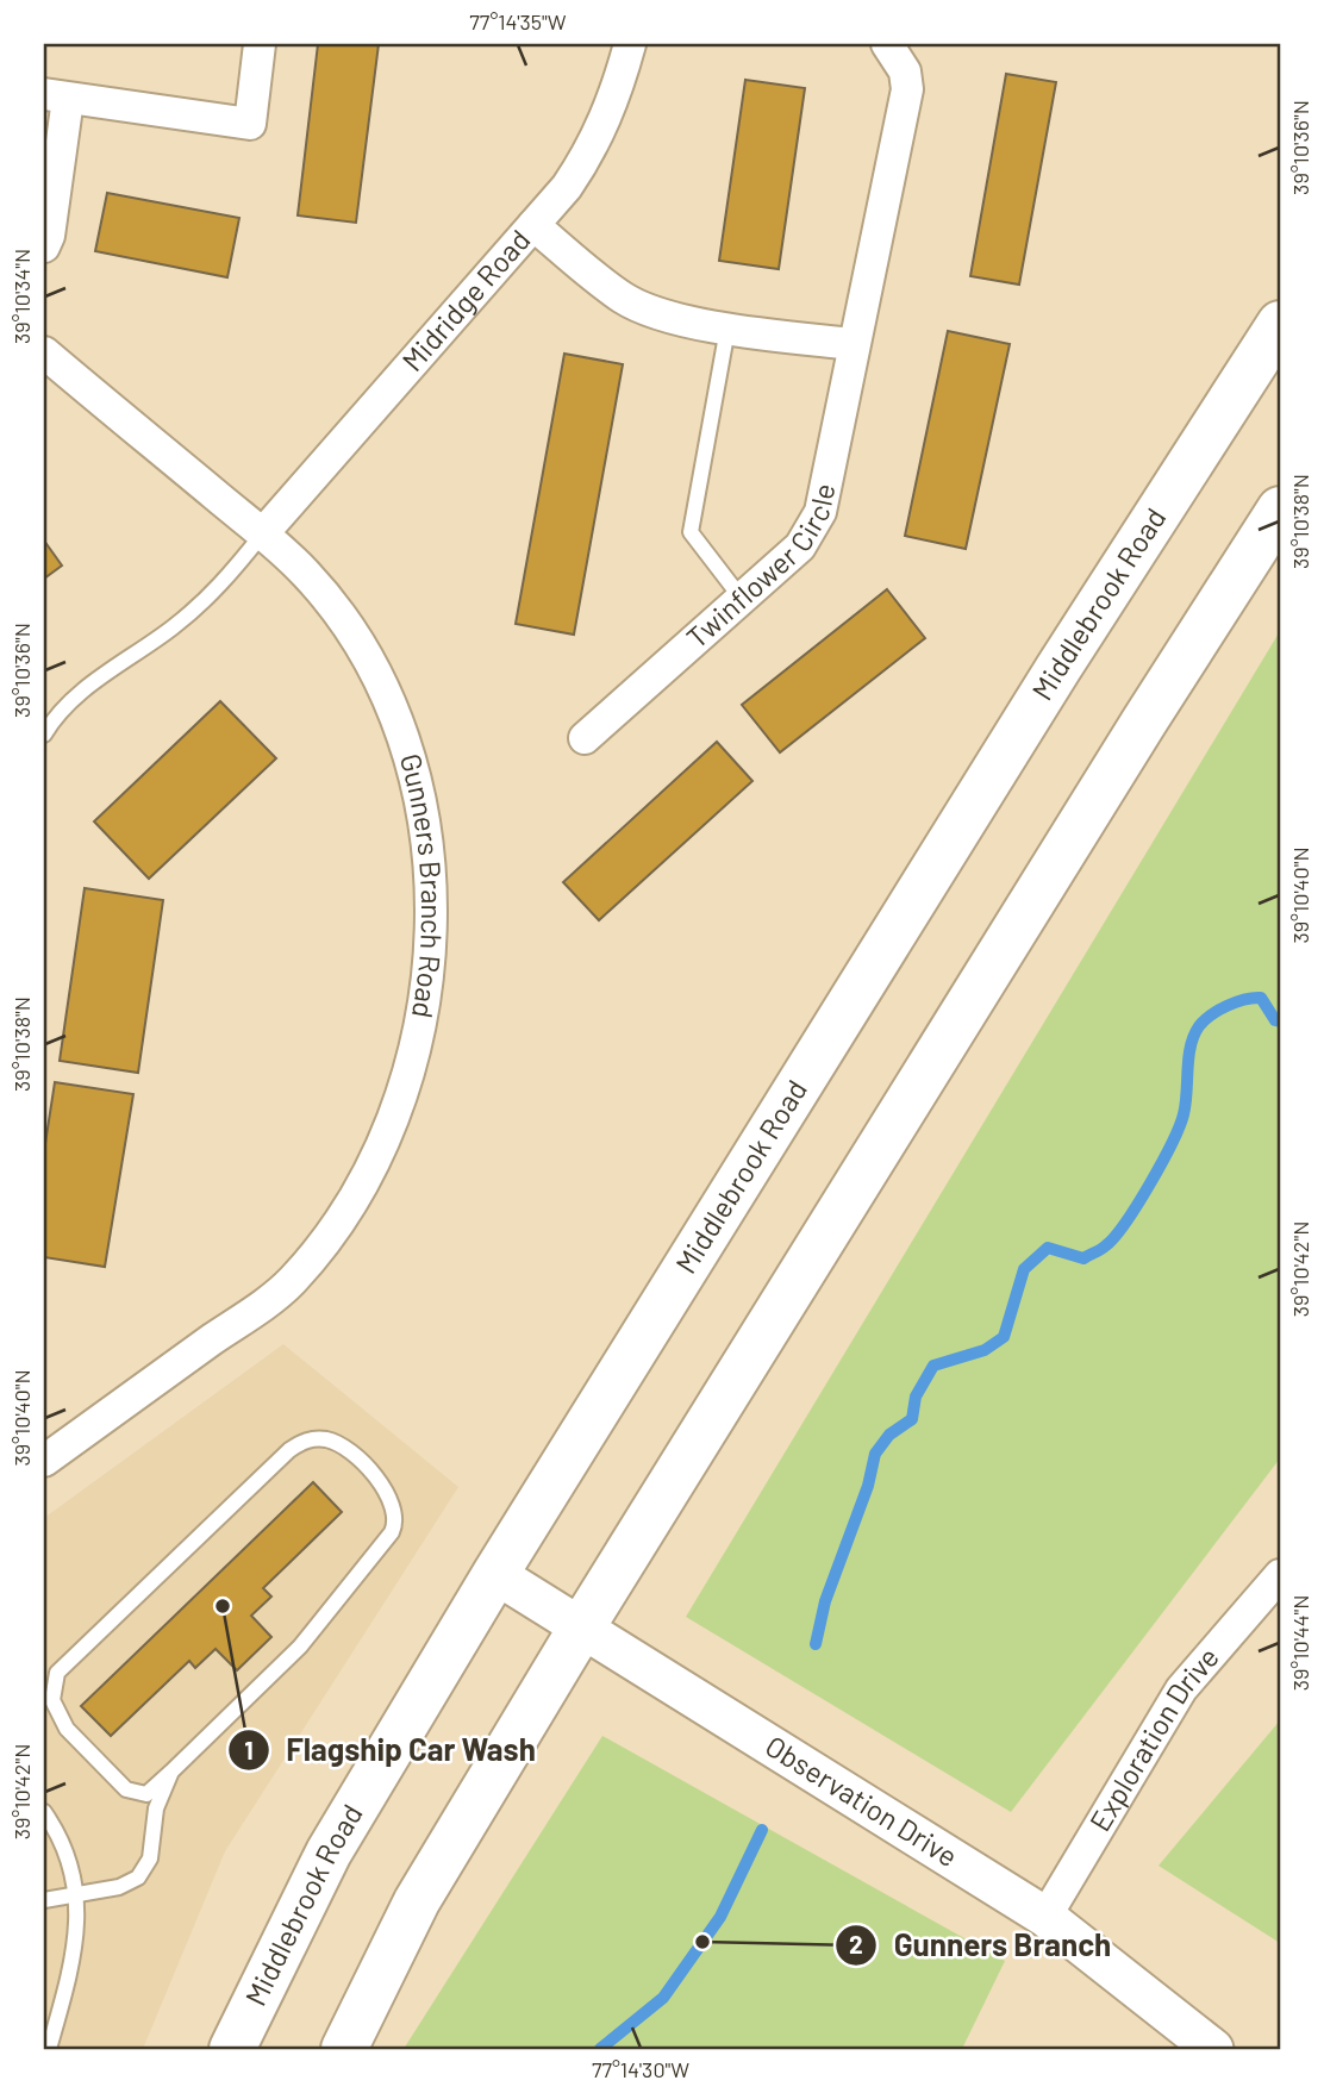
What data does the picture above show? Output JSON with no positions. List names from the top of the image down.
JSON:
{
  "streets": {
    "main road": ["Middlebrook Road"],
    "street": [
      "Midridge Road",
      "Twinflower Circle",
      "Gunners Branch Road",
      "Exploration Drive",
      "Observation Drive"
    ]
  },
  "crossings": [
    ["Midridge Road", "Gunners Branch Road"],
    ["Middlebrook Road", "Observation Drive"],
    ["Exploration Drive", "Observation Drive"]
  ],
  "places": ["Flagship Car Wash", "Gunners Branch"],
  "coordinates": [
    "77°14'35\"W",
    "39°10'36\"N",
    "39°10'34\"N",
    "39°10'38\"N",
    "39°10'40\"N",
    "39°10'42\"N",
    "39°10'44\"N",
    "77°14'30\"W"
  ]
}
